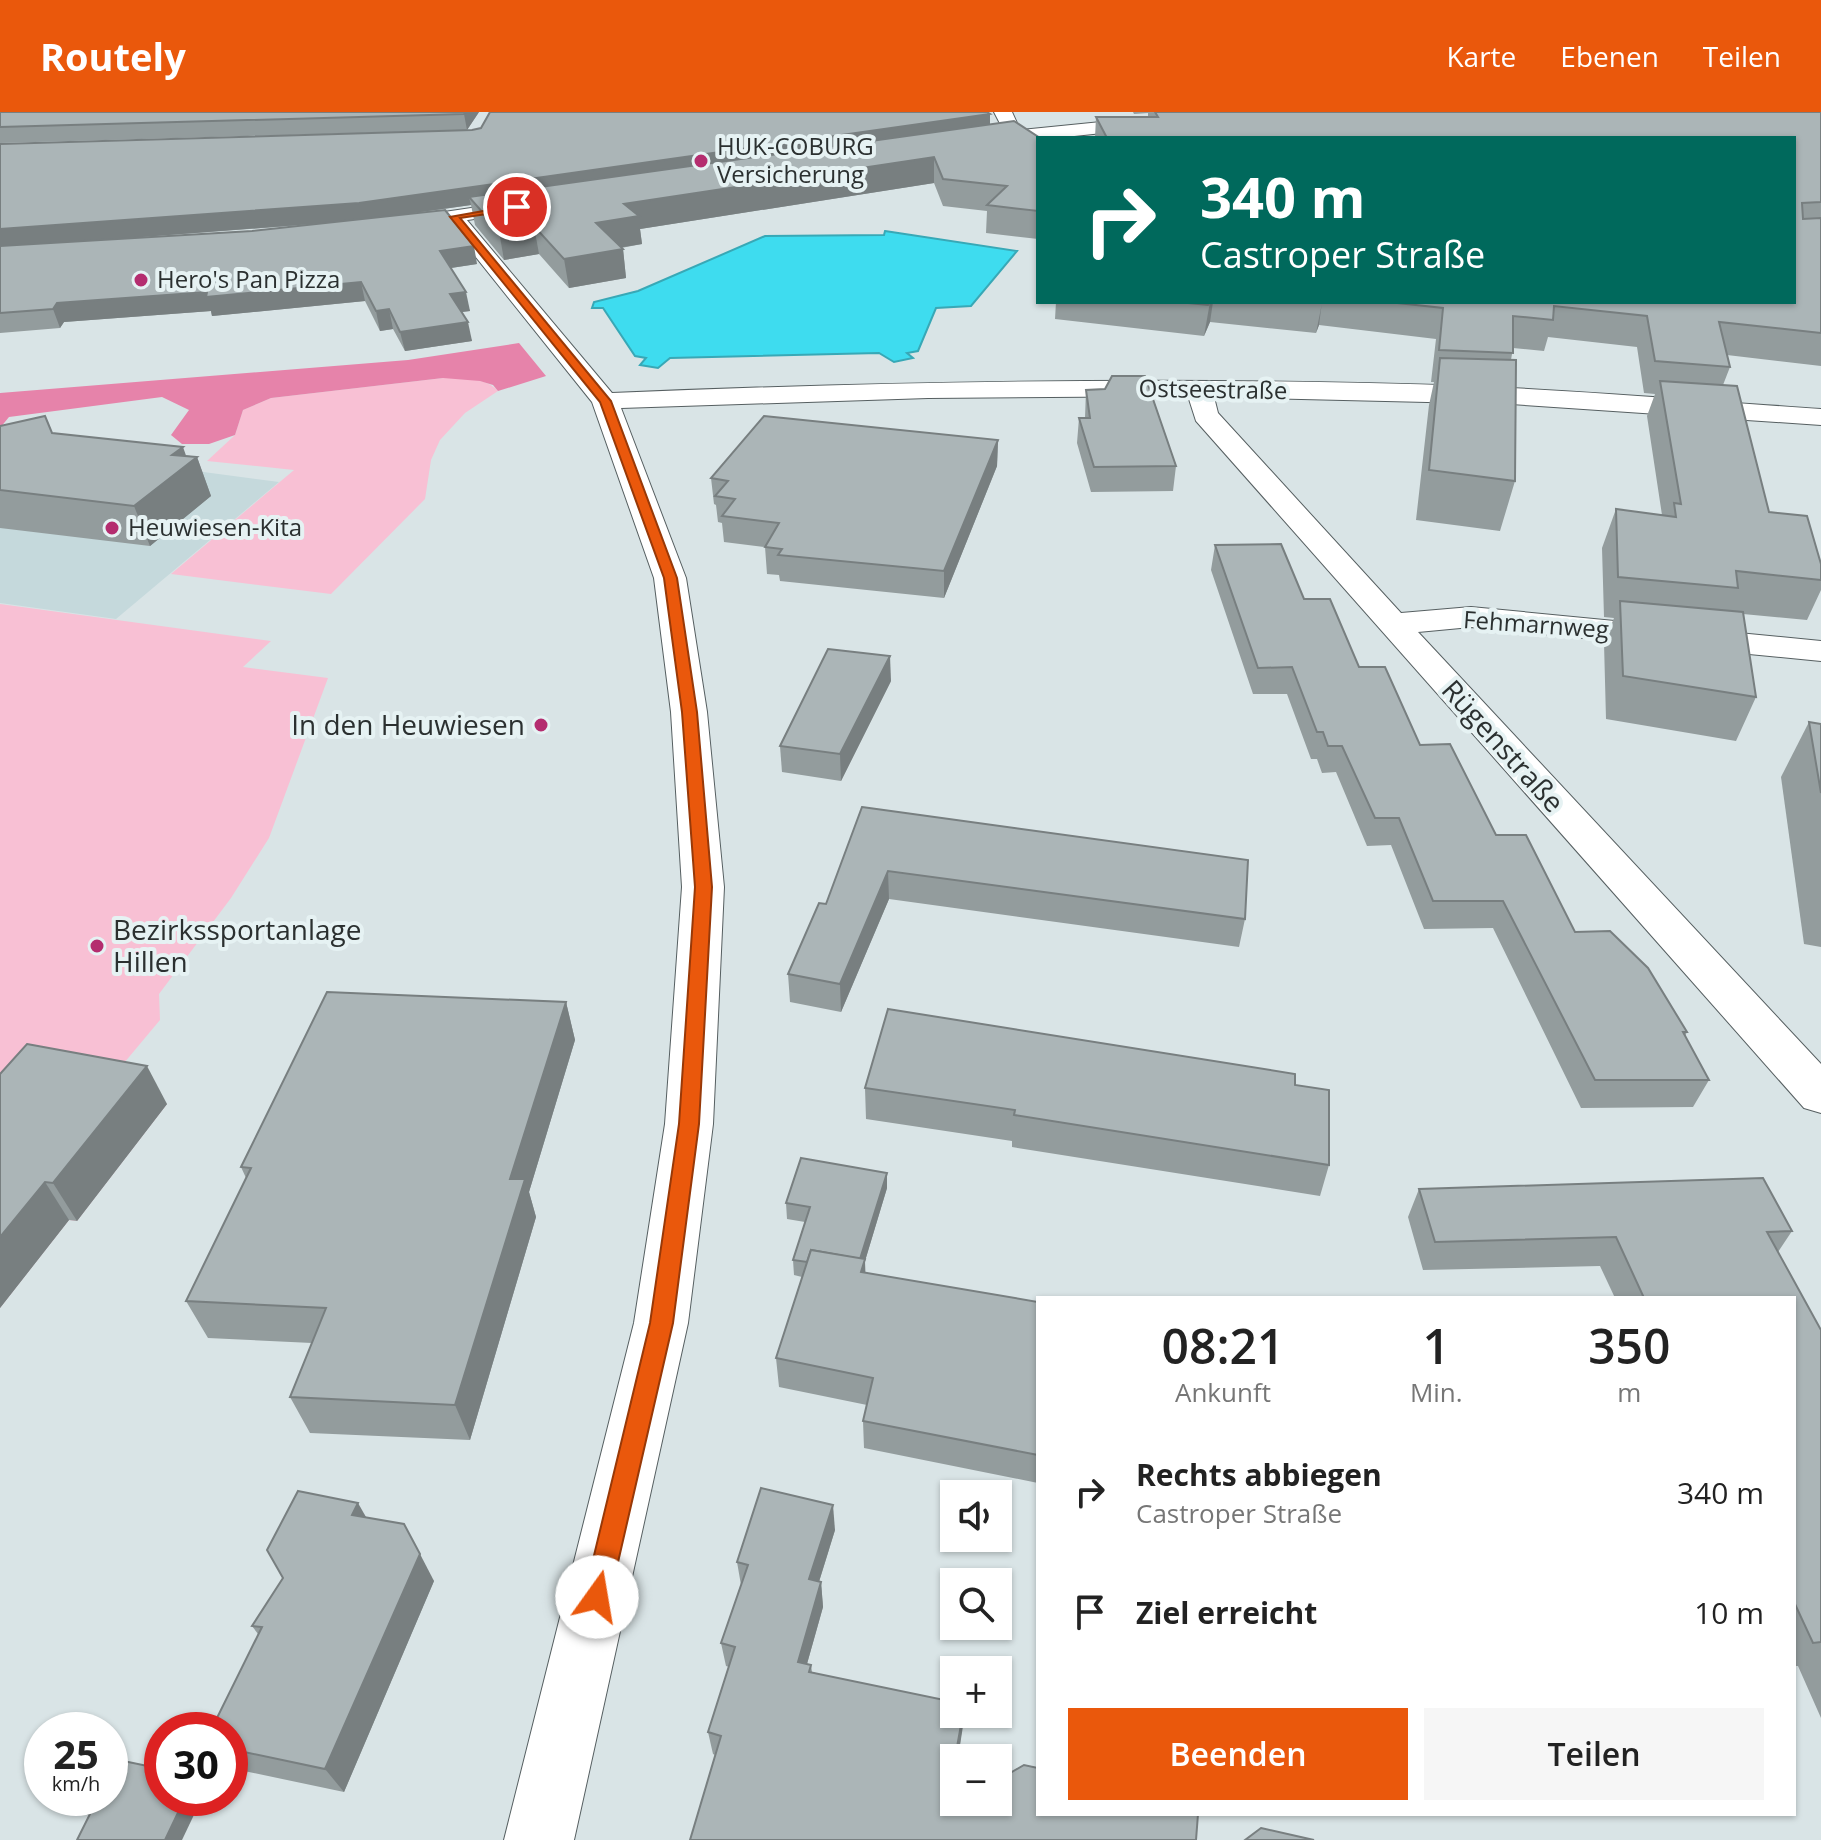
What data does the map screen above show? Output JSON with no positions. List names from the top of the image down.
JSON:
{
  "streets": {
    "street": ["Ostseestraße", "Fehmarnweg", "Rügenstraße"]
  },
  "crossings": [
    ["Ostseestraße", "Rügenstraße"],
    ["Fehmarnweg", "Rügenstraße"]
  ],
  "places": [
    "HUK-COBURG Versicherung",
    "Hero's Pan Pizza",
    "Heuwiesen-Kita",
    "In den Heuwiesen",
    "Bezirkssportanlage Hillen"
  ],
  "page": {
    "header": "Routely",
    "nav": ["Karte", "Ebenen", "Teilen"],
    "turn": ["340 m", "Castroper Straße"],
    "eta": [
      "08:21",
      "Ankunft",
      "1",
      "Min.",
      "350",
      "m"
    ],
    "list": [
      {
        "name": "Rechts abbiegen",
        "note": "Castroper Straße",
        "value": "340 m"
      },
      {
        "name": "Ziel erreicht",
        "value": "10 m"
      }
    ],
    "map_buttons": ["+", "−"],
    "buttons": ["Beenden", "Teilen"],
    "speed": "25 km/h",
    "limit": "30"
  }
}
